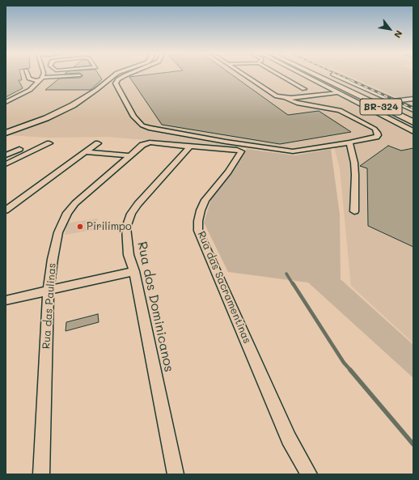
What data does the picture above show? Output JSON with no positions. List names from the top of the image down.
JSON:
{
  "streets": {
    "highway": ["BR-324"],
    "street": ["Rua das Sacramentinas", "Rua das Paulinas", "Rua dos Dominicanos"]
  },
  "crossings": [
    ["Rua das Sacramentinas", "Rua das Paulinas"],
    ["Rua das Sacramentinas", "Rua dos Dominicanos"]
  ],
  "places": ["Pirilimpo"],
  "north": "bottom right"
}
